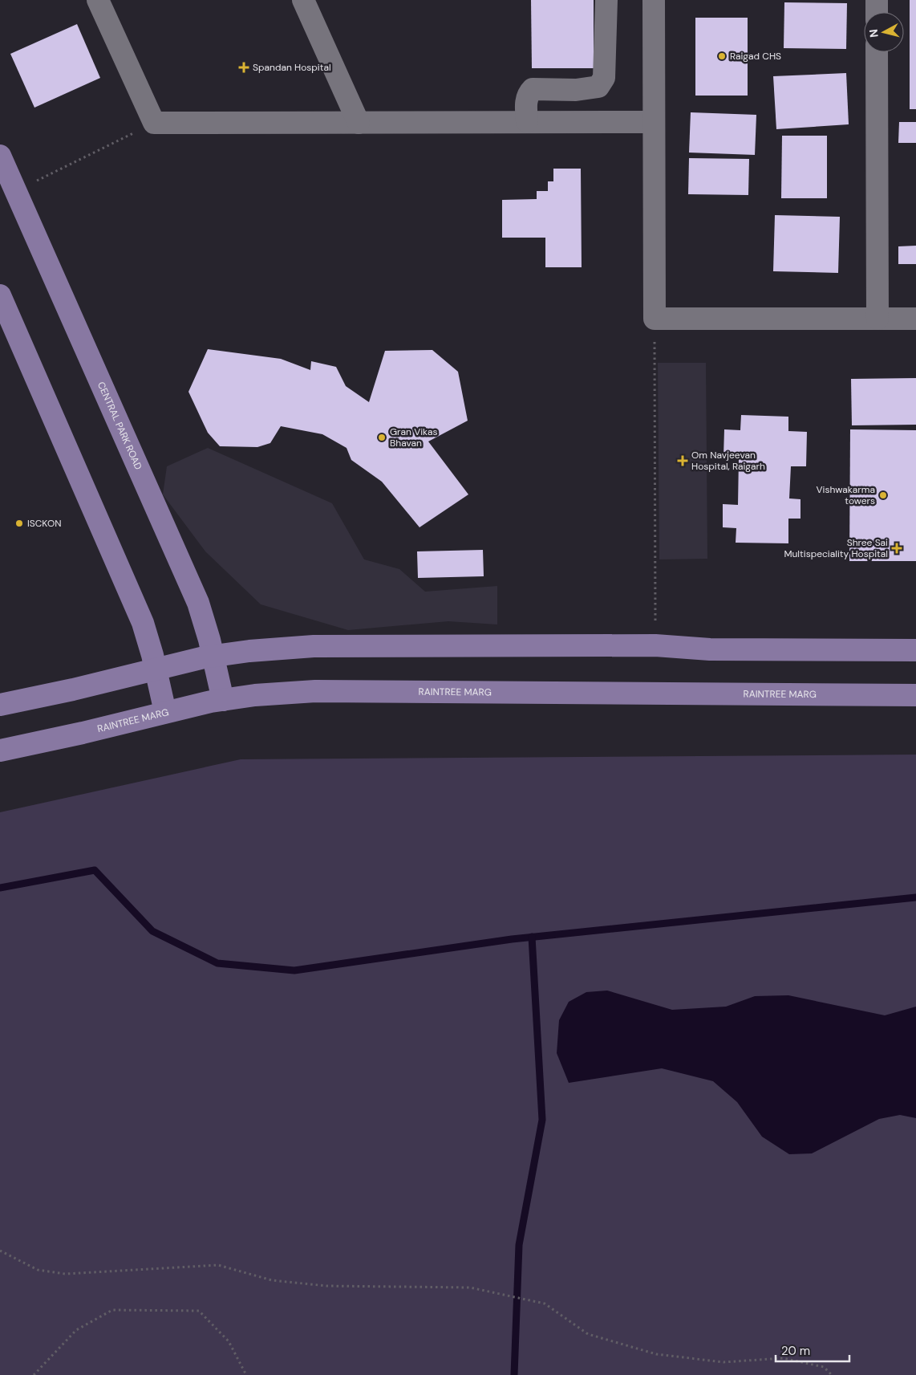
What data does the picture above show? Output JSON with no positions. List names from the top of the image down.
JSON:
{
  "streets": {
    "main road": ["CENTRAL PARK ROAD", "RAINTREE MARG"]
  },
  "crossings": [
    ["CENTRAL PARK ROAD", "RAINTREE MARG"]
  ],
  "places": {
    "other": [
      "Raigad CHS",
      "Gran Vikas Bhavan",
      "Vishwakarma towers",
      "ISCKON"
    ],
    "health": ["Spandan Hospital", "Om Navjeevan Hospital, Raigarh", "Shree Sai Multispeciality Hospital"]
  },
  "scale_bar": "20 m",
  "north": "left"
}
